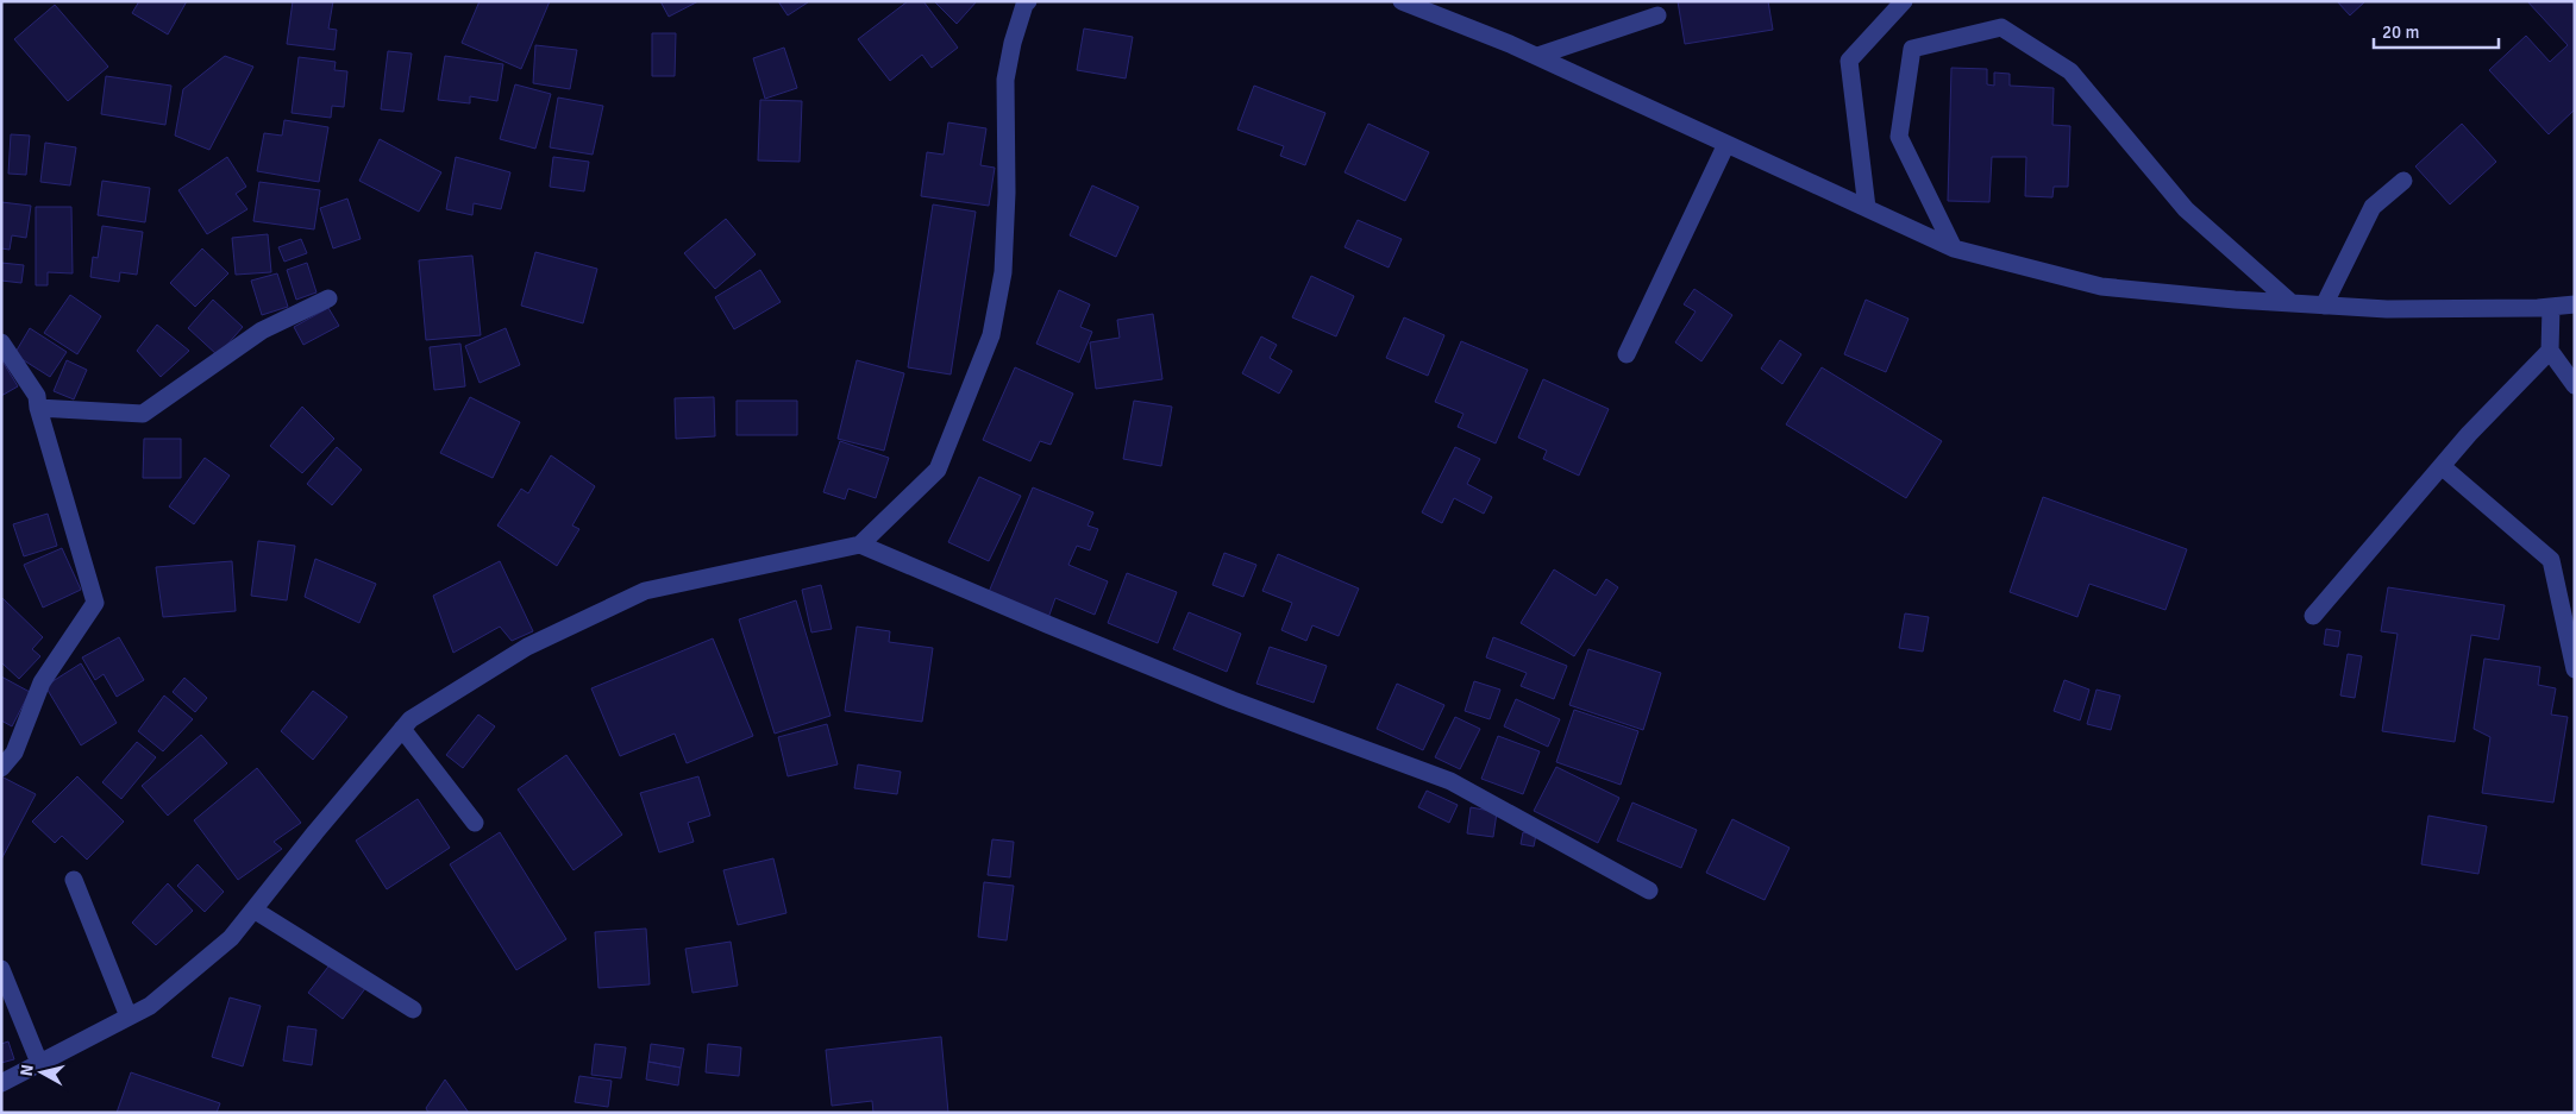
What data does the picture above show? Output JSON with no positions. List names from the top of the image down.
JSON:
{
  "scale_bar": "20 m",
  "north": "left"
}
